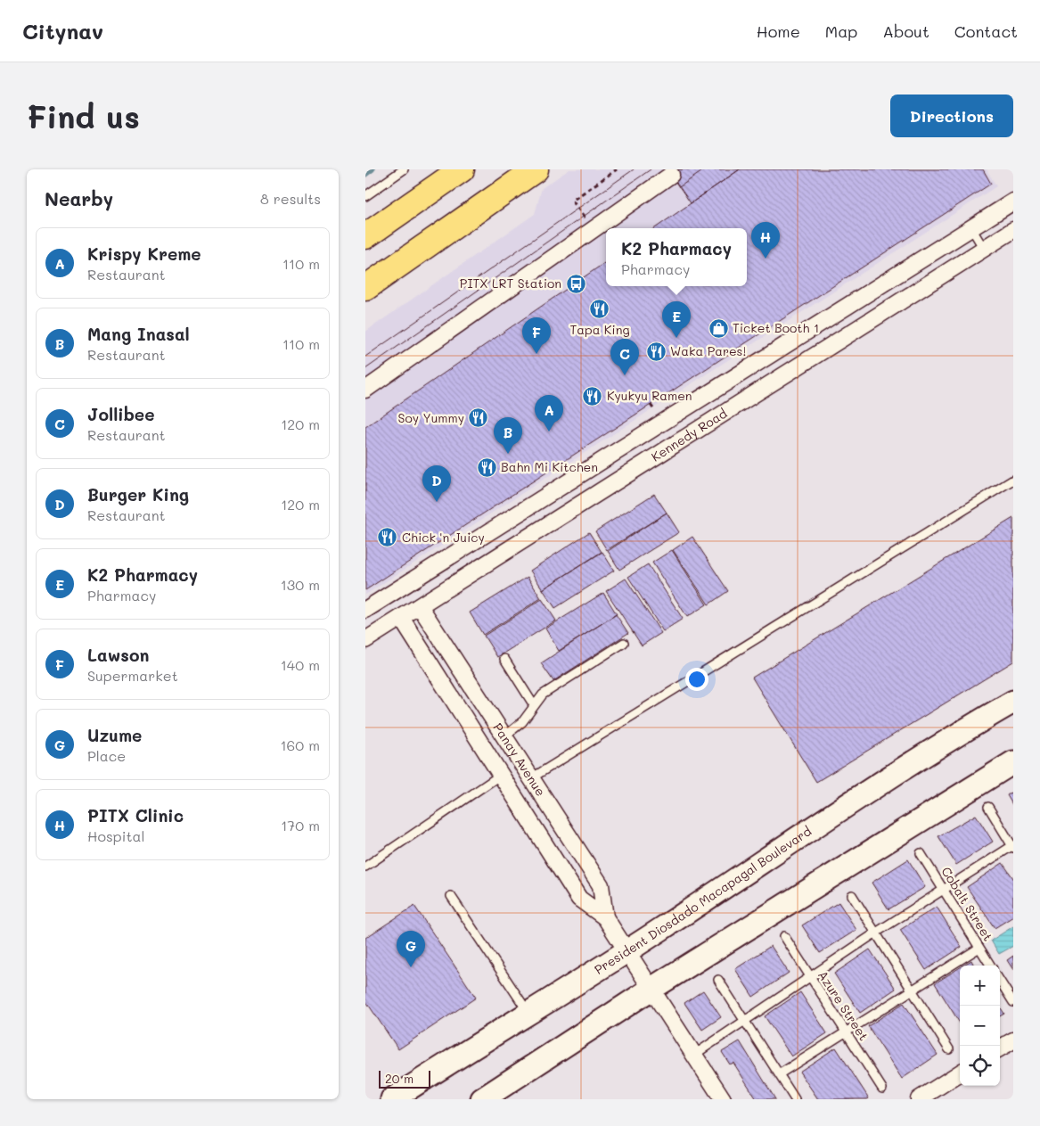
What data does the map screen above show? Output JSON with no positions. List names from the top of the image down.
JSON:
{
  "streets": {
    "main road": ["President Diosdado Macapagal Boulevard"],
    "street": ["Kennedy Road", "Panay Avenue"],
    "lane": ["Cobalt Street", "Azure Street"]
  },
  "crossings": [
    ["Kennedy Road", "Panay Avenue"],
    ["Panay Avenue", "President Diosdado Macapagal Boulevard"]
  ],
  "places": {
    "bus stop": ["PITX LRT Station"],
    "restaurant": [
      "Tapa King",
      "Waka Pares!",
      "Kyukyu Ramen",
      "Soy Yummy",
      "Bahn Mi Kitchen",
      "Chick 'n Juicy"
    ],
    "shop": ["Ticket Booth 1"]
  },
  "scale_bar": "20 m",
  "page": {
    "header": "Citynav",
    "nav": [
      "Home",
      "Map",
      "About",
      "Contact"
    ],
    "buttons": "Directions",
    "title": "Find us",
    "heading": ["Nearby", "8 results"],
    "pins": [
      "H",
      "E",
      "F",
      "C",
      "A",
      "B",
      "D",
      "G"
    ],
    "list": [
      {
        "mark": "A",
        "name": "Krispy Kreme",
        "note": "Restaurant",
        "value": "110 m"
      },
      {
        "mark": "B",
        "name": "Mang Inasal",
        "note": "Restaurant",
        "value": "110 m"
      },
      {
        "mark": "C",
        "name": "Jollibee",
        "note": "Restaurant",
        "value": "120 m"
      },
      {
        "mark": "D",
        "name": "Burger King",
        "note": "Restaurant",
        "value": "120 m"
      },
      {
        "mark": "E",
        "name": "K2 Pharmacy",
        "note": "Pharmacy",
        "value": "130 m"
      },
      {
        "mark": "F",
        "name": "Lawson",
        "note": "Supermarket",
        "value": "140 m"
      },
      {
        "mark": "G",
        "name": "Uzume",
        "note": "Place",
        "value": "160 m"
      },
      {
        "mark": "H",
        "name": "PITX Clinic",
        "note": "Hospital",
        "value": "170 m"
      }
    ],
    "popup": ["K2 Pharmacy", "Pharmacy"],
    "map_buttons": ["+", "−"],
    "scale": "20 m"
  }
}
